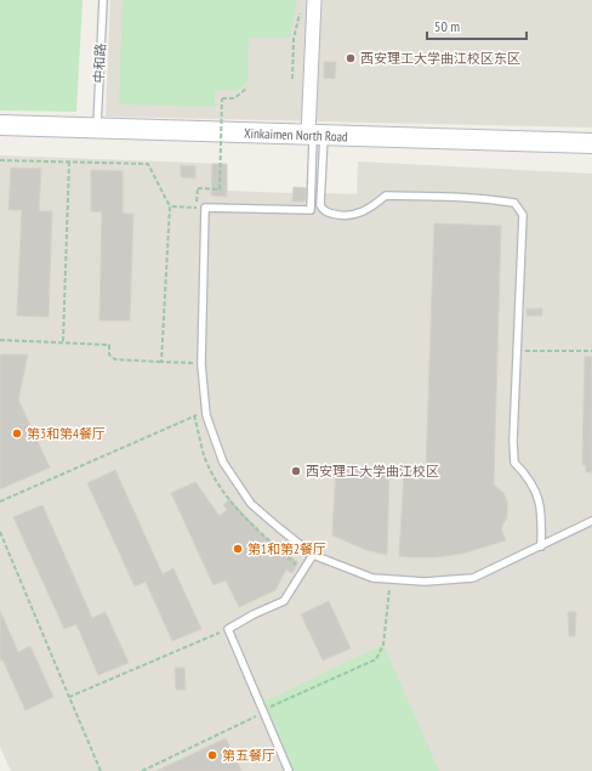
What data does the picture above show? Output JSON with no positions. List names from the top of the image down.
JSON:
{
  "streets": {
    "street": ["Xinkaimen North Road"],
    "lane": ["中和路"]
  },
  "crossings": [
    ["中和路", "Xinkaimen North Road"]
  ],
  "places": [
    "西安理工大学曲江校区东区",
    "第3和第4餐厅",
    "西安理工大学曲江校区",
    "第1和第2餐厅",
    "第五餐厅"
  ],
  "scale_bar": "50 m"
}
